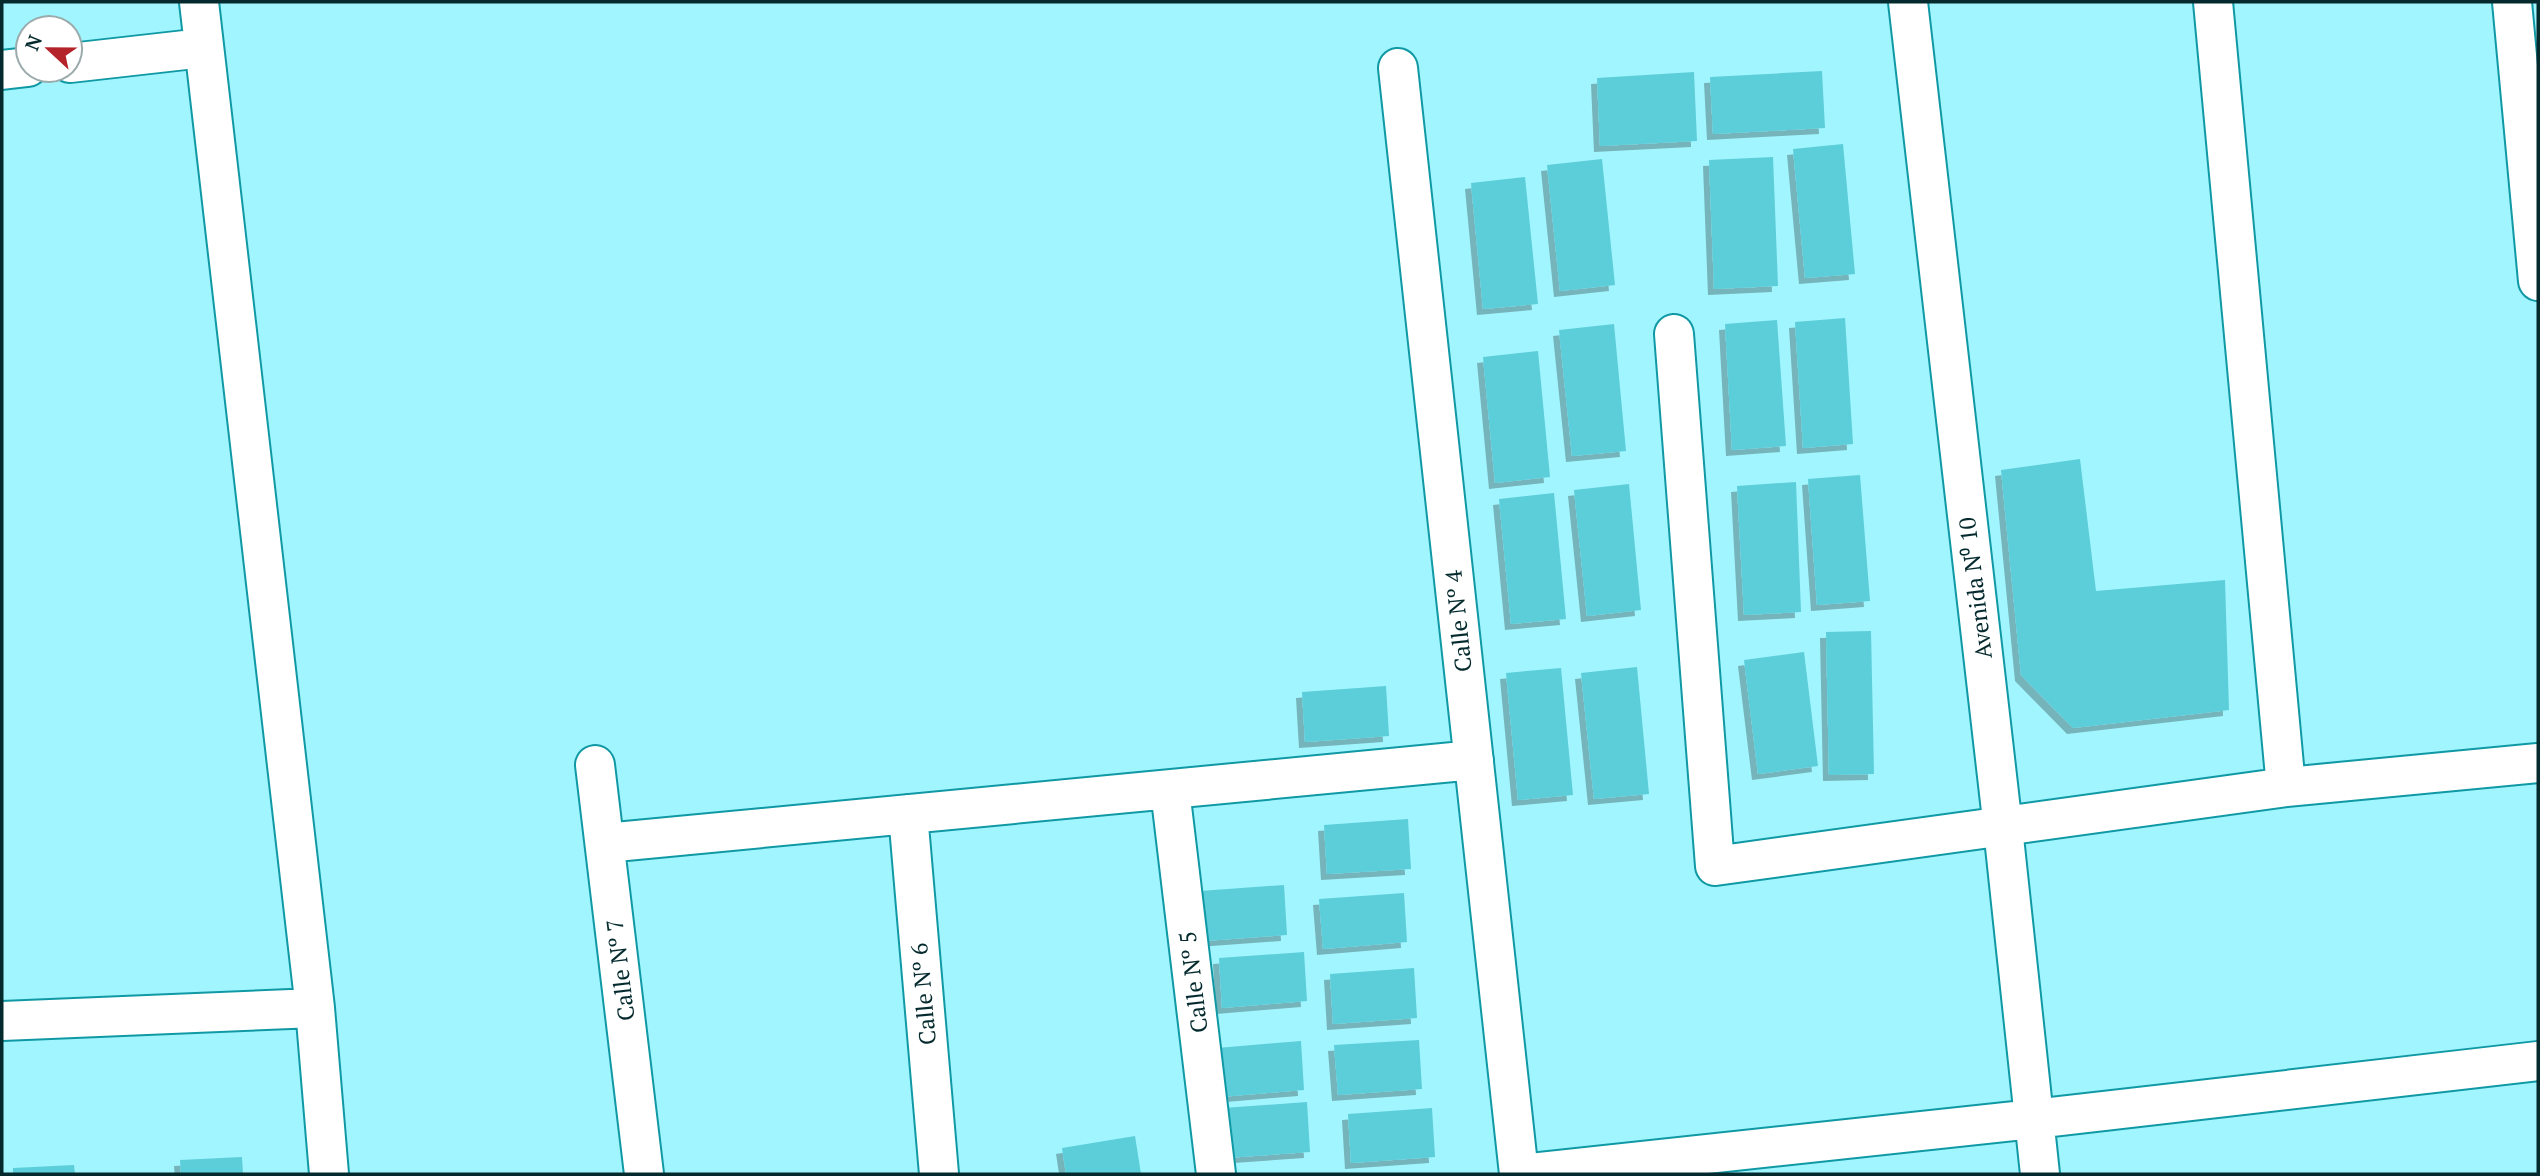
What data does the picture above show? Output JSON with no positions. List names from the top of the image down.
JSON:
{
  "streets": {
    "street": [
      "Avenida N⁰ 10",
      "Calle Nº 4",
      "Calle Nº 7",
      "Calle Nº 5",
      "Calle Nº 6"
    ]
  },
  "north": "left"
}
